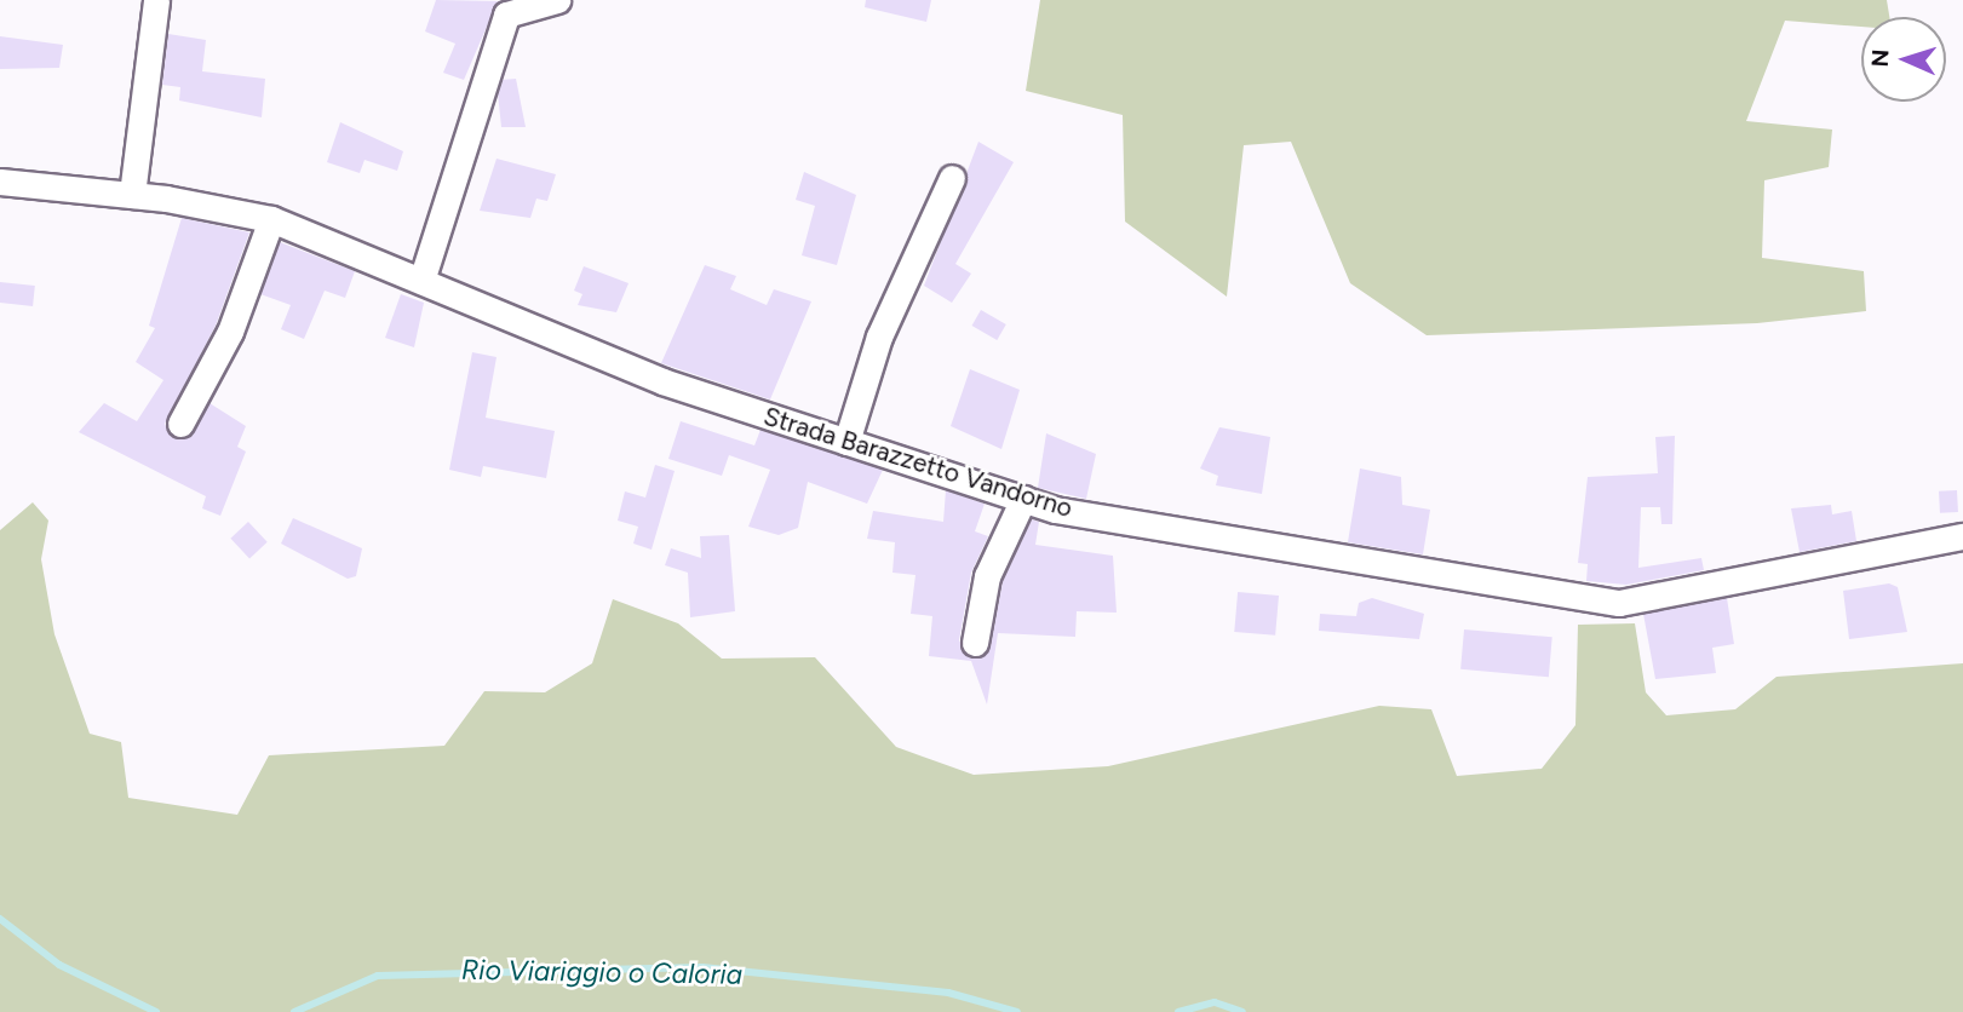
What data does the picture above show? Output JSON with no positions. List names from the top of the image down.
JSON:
{
  "streets": {
    "street": ["Strada Barazzetto Vandorno"]
  },
  "water": ["Rio Viariggio o Caloria"],
  "north": "left"
}
